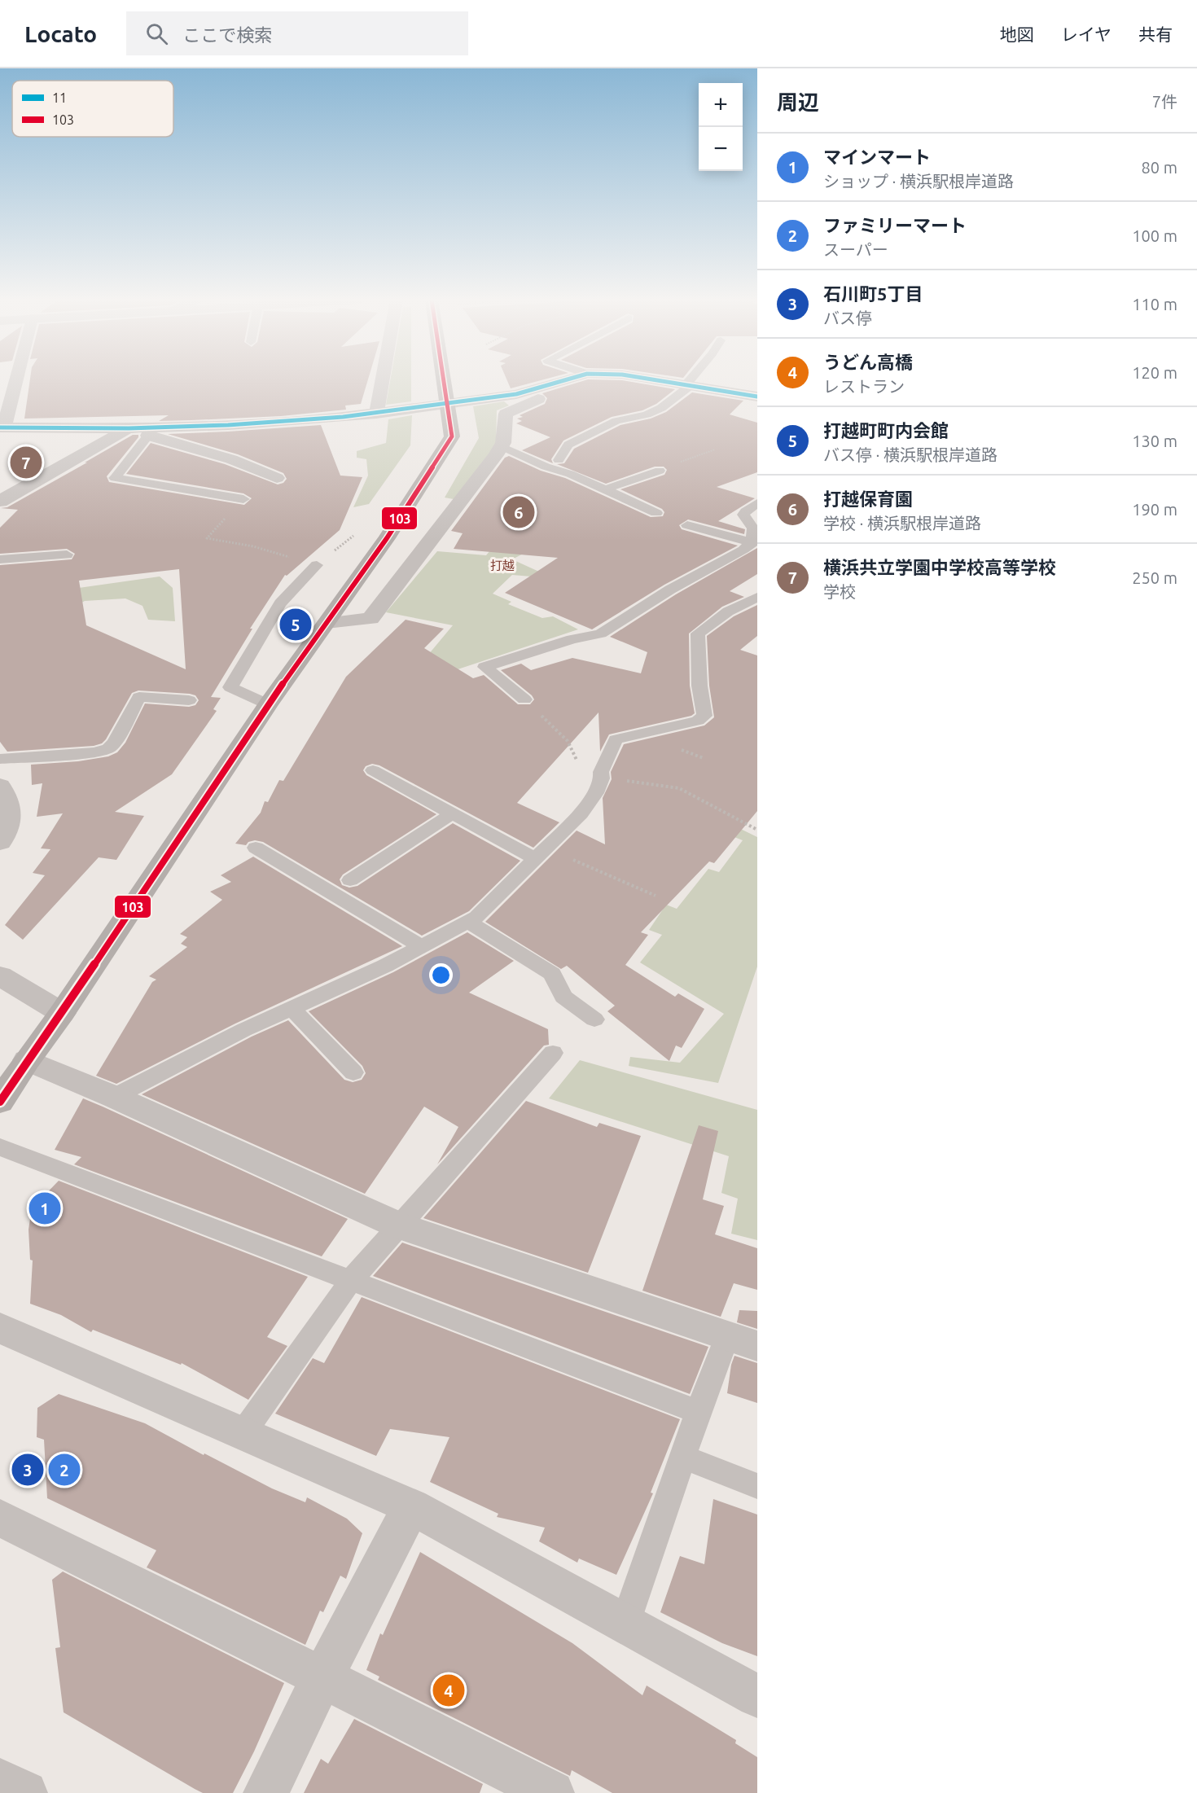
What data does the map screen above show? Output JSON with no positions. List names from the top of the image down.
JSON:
{
  "districts": ["打越"],
  "lines": ["transit line 11", "transit line 103"],
  "legend": ["11", "103"],
  "page": {
    "header": "Locato",
    "search": "ここで検索",
    "nav": ["地図", "レイヤ", "共有"],
    "heading": ["周辺", "7件"],
    "map_buttons": ["+", "−"],
    "list": [
      {
        "mark": "1",
        "name": "マインマート",
        "note": "ショップ · 横浜駅根岸道路",
        "value": "80 m"
      },
      {
        "mark": "2",
        "name": "ファミリーマート",
        "note": "スーパー",
        "value": "100 m"
      },
      {
        "mark": "3",
        "name": "石川町5丁目",
        "note": "バス停",
        "value": "110 m"
      },
      {
        "mark": "4",
        "name": "うどん高橋",
        "note": "レストラン",
        "value": "120 m"
      },
      {
        "mark": "5",
        "name": "打越町町内会館",
        "note": "バス停 · 横浜駅根岸道路",
        "value": "130 m"
      },
      {
        "mark": "6",
        "name": "打越保育園",
        "note": "学校 · 横浜駅根岸道路",
        "value": "190 m"
      },
      {
        "mark": "7",
        "name": "横浜共立学園中学校高等学校",
        "note": "学校",
        "value": "250 m"
      }
    ],
    "pins": [
      "7",
      "6",
      "5",
      "1",
      "2",
      "3",
      "4"
    ]
  }
}
